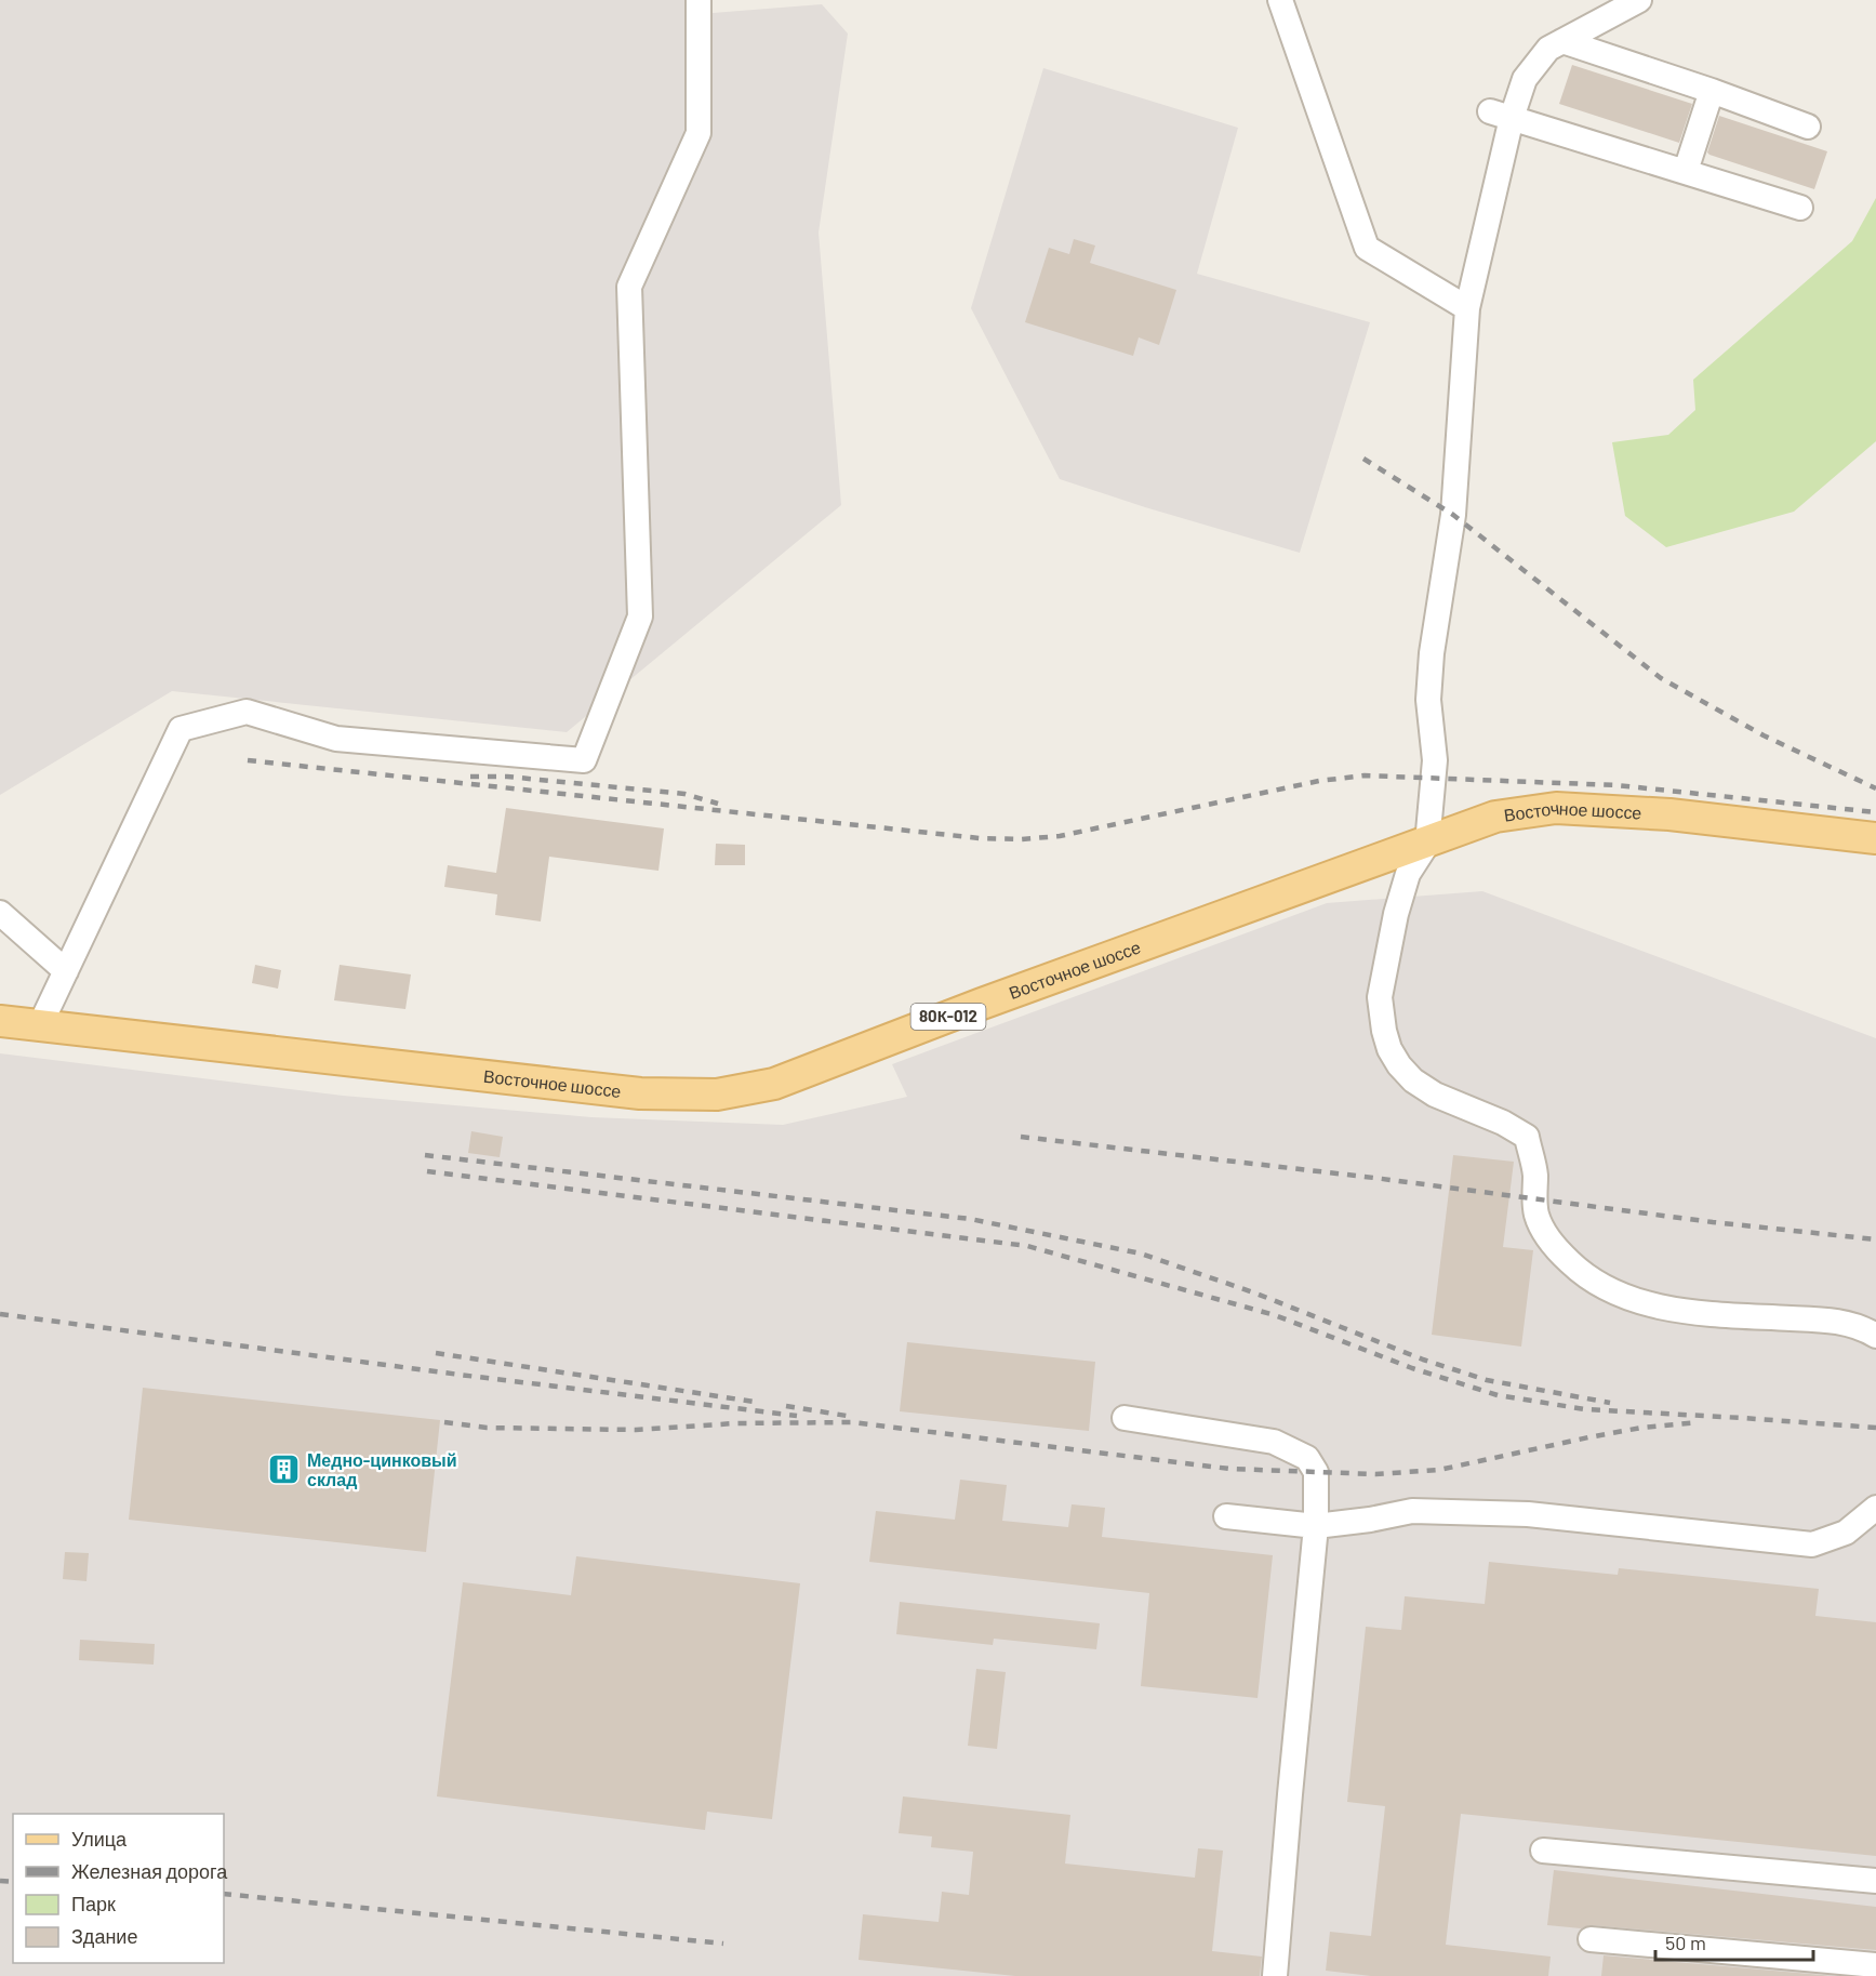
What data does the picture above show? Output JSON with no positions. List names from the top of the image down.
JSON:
{
  "streets": {
    "main road": ["Восточное шоссе", "80К-012"]
  },
  "places": {
    "building": ["Медно-цинковый склад"]
  },
  "legend": [
    "Улица",
    "Железная дорога",
    "Парк",
    "Здание"
  ],
  "scale_bar": "50 m"
}
